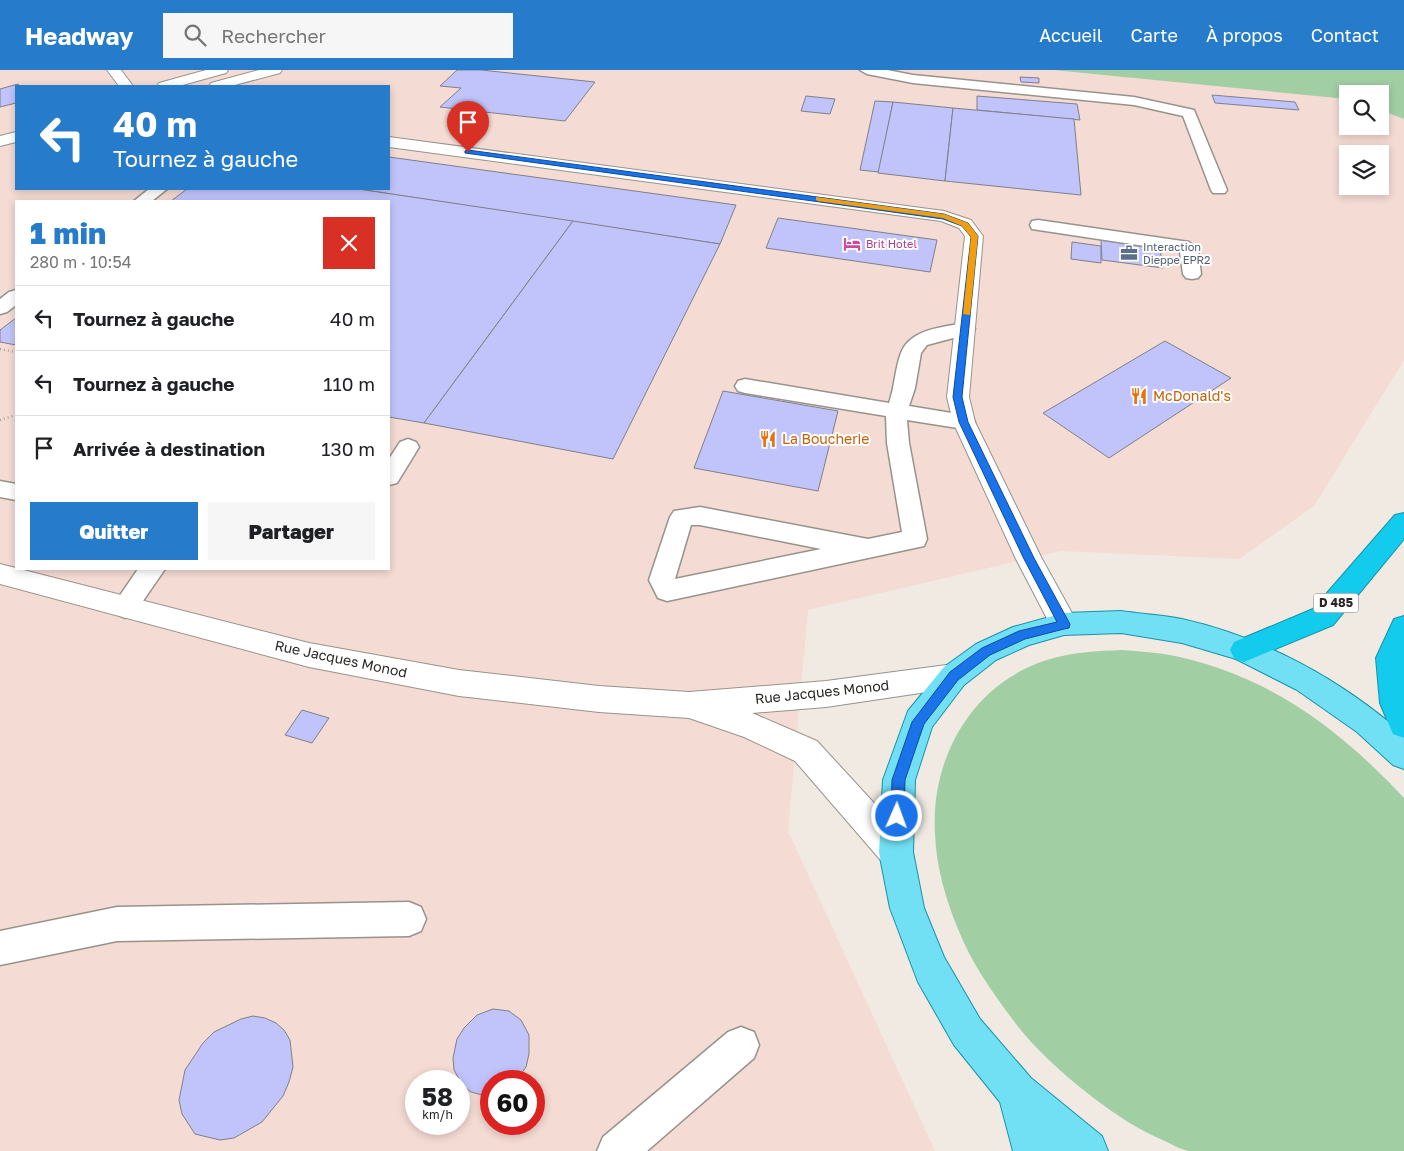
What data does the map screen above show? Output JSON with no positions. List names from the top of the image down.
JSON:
{
  "streets": {
    "highway": ["D 485"],
    "street": ["Rue Jacques Monod"]
  },
  "places": {
    "hotel": ["Brit Hotel"],
    "office": ["Interaction Dieppe EPR2"],
    "restaurant": ["McDonald's", "La Boucherie"]
  },
  "page": {
    "header": "Headway",
    "search": "Rechercher",
    "nav": [
      "Accueil",
      "Carte",
      "À propos",
      "Contact"
    ],
    "turn": ["40 m", "Tournez à gauche"],
    "heading": ["1 min", "280 m · 10:54"],
    "list": [
      {
        "name": "Tournez à gauche",
        "value": "40 m"
      },
      {
        "name": "Tournez à gauche",
        "value": "110 m"
      },
      {
        "name": "Arrivée à destination",
        "value": "130 m"
      }
    ],
    "buttons": ["Quitter", "Partager"],
    "speed": "58 km/h",
    "limit": "60"
  }
}
